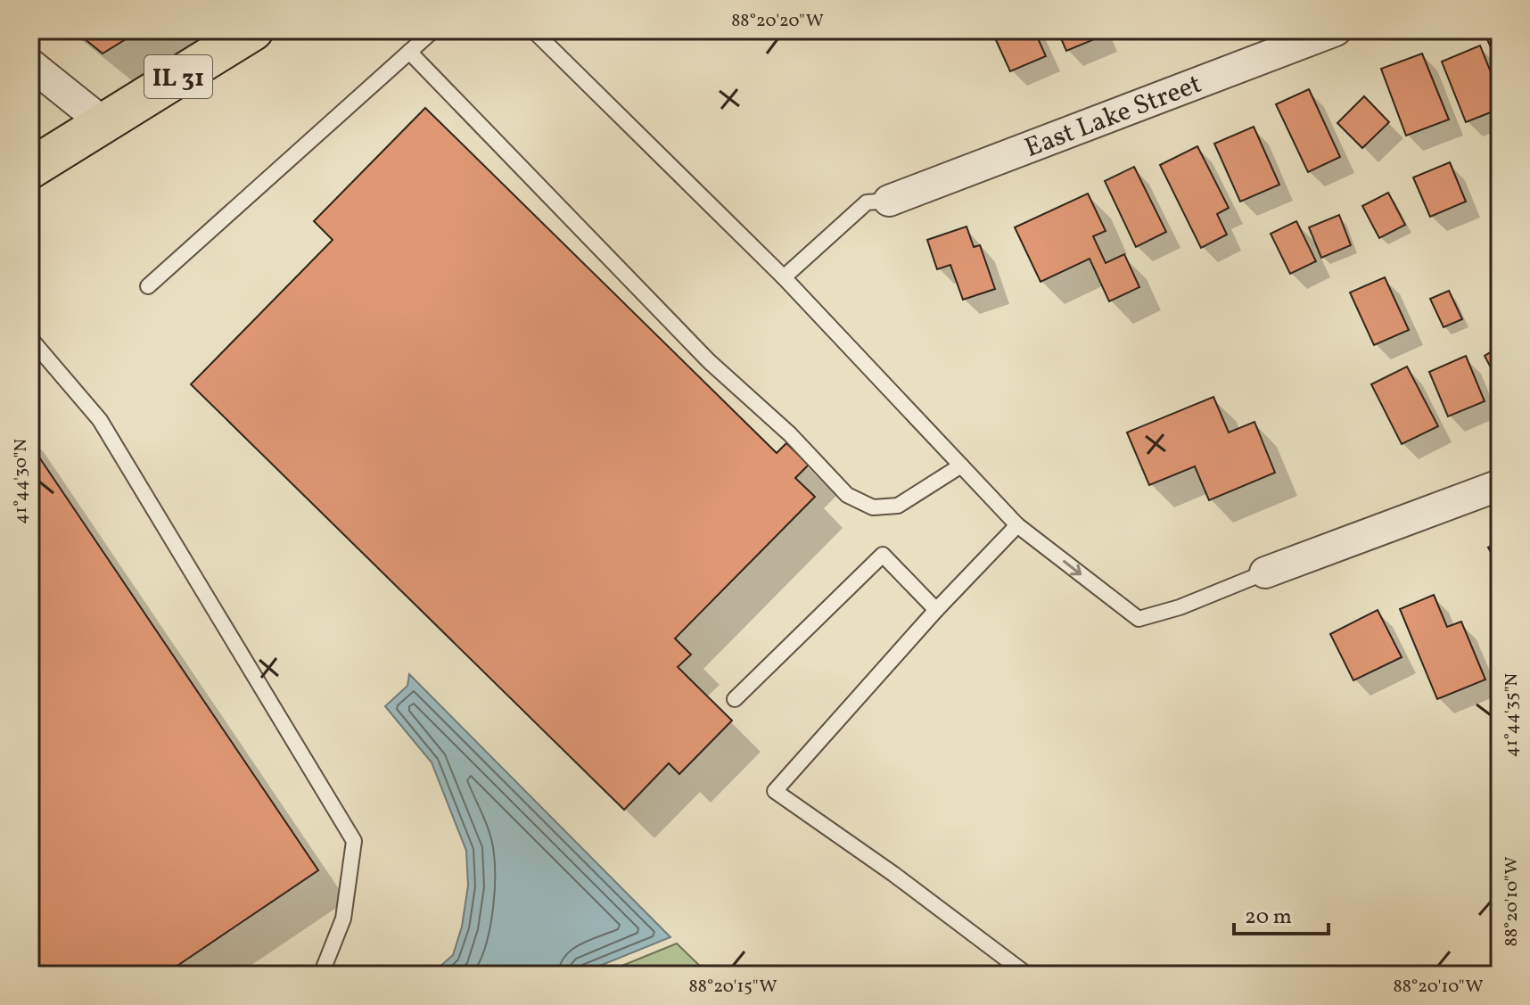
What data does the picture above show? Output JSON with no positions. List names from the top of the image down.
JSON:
{
  "streets": {
    "main road": ["IL 31"],
    "street": ["East Lake Street"]
  },
  "scale_bar": "20 m",
  "coordinates": [
    "88°20'20\"W",
    "41°44'30\"N",
    "41°44'35\"N",
    "88°20'10\"W",
    "88°20'15\"W"
  ]
}
